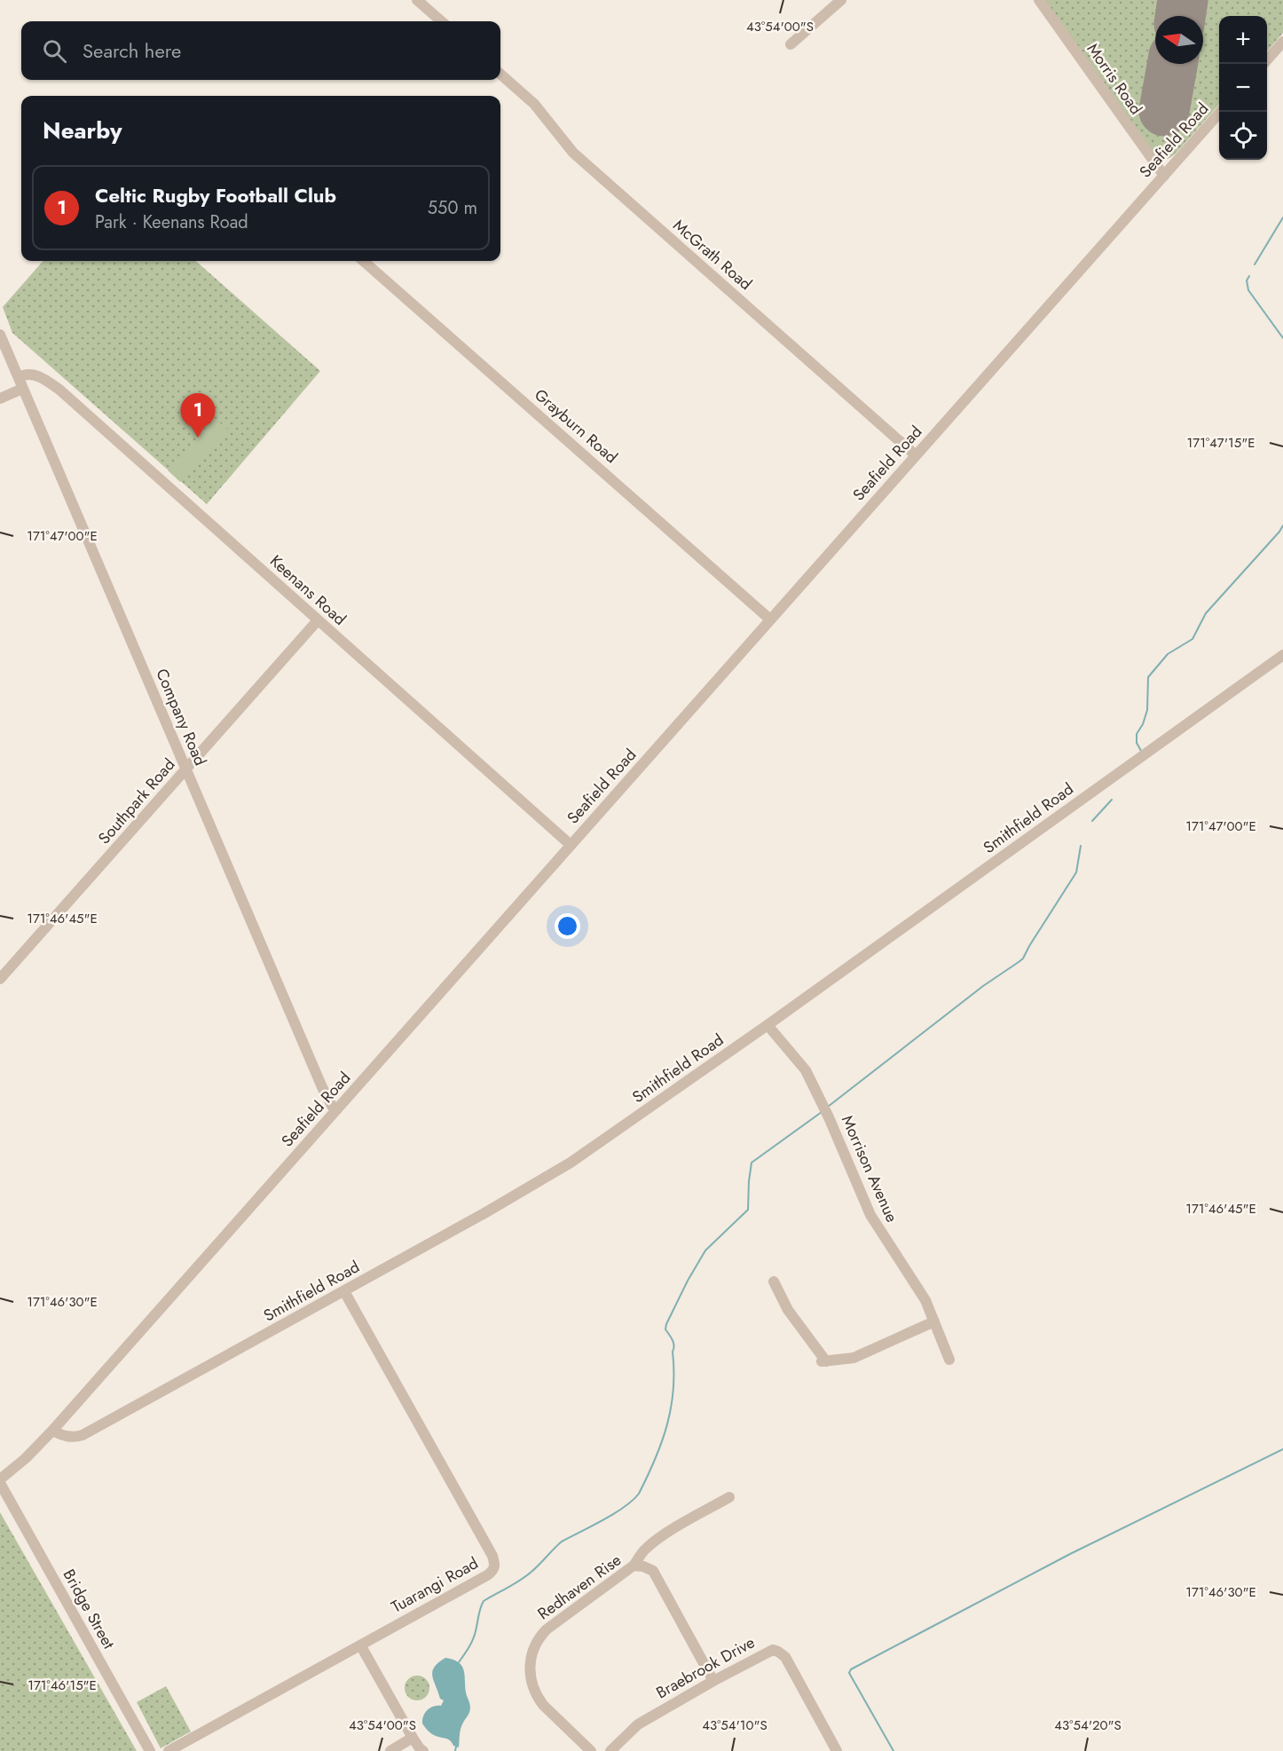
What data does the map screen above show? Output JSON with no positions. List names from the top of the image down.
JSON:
{
  "streets": {
    "street": [
      "Morris Road",
      "Seafield Road",
      "McGrath Road",
      "Grayburn Road",
      "Keenans Road",
      "Company Road",
      "Southpark Road",
      "Smithfield Road",
      "Morrison Avenue",
      "Tuarangi Road",
      "Redhaven Rise",
      "Bridge Street",
      "Braebrook Drive"
    ]
  },
  "crossings": [
    ["Morris Road", "Seafield Road"],
    ["Seafield Road", "McGrath Road"],
    ["Seafield Road", "Grayburn Road"],
    ["Seafield Road", "Keenans Road"],
    ["Seafield Road", "Company Road"],
    ["Seafield Road", "Smithfield Road"],
    ["Seafield Road", "Bridge Street"],
    ["Keenans Road", "Company Road"],
    ["Keenans Road", "Southpark Road"],
    ["Company Road", "Southpark Road"],
    ["Smithfield Road", "Morrison Avenue"],
    ["Smithfield Road", "Tuarangi Road"],
    ["Redhaven Rise", "Braebrook Drive"]
  ],
  "north": "left",
  "page": {
    "map_buttons": ["+", "−"],
    "search": "Search here",
    "heading": "Nearby",
    "list": [
      {
        "mark": "1",
        "name": "Celtic Rugby Football Club",
        "note": "Park · Keenans Road",
        "value": "550 m"
      }
    ],
    "pins": "1"
  },
  "coordinates": [
    "43°54'00\"S",
    "171°47'15\"E",
    "171°47'00\"E",
    "171°46'45\"E",
    "171°46'30\"E",
    "171°46'15\"E",
    "43°54'10\"S",
    "43°54'20\"S"
  ]
}
